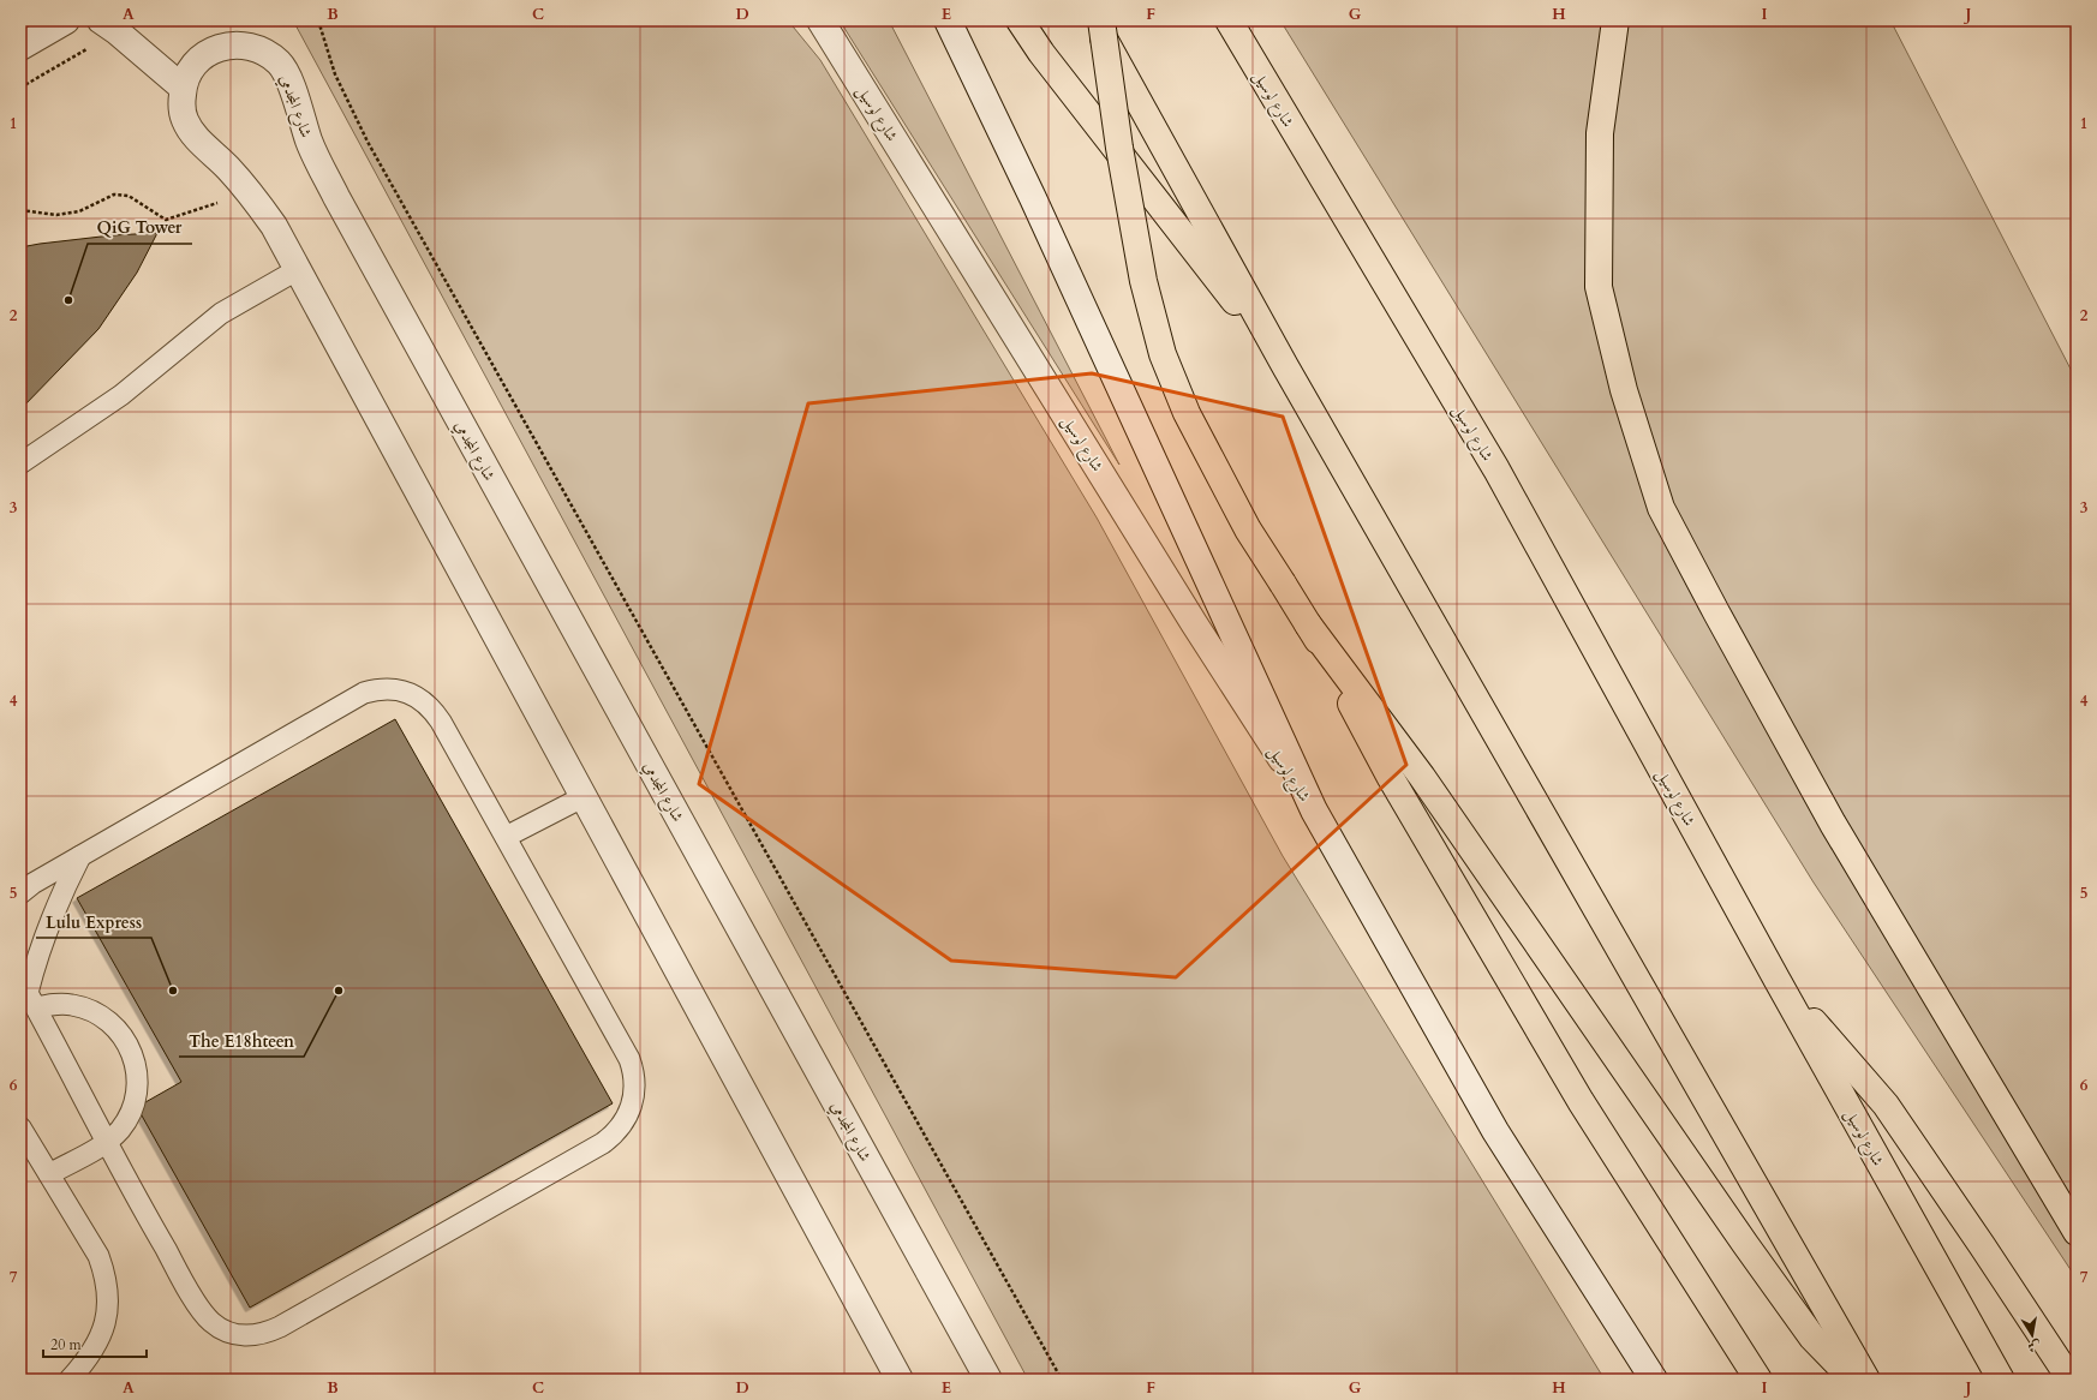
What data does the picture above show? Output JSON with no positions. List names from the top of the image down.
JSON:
{
  "streets": {
    "main road": ["شارع لوسيل"],
    "street": ["شارع المجدمي"]
  },
  "places": ["QiG Tower", "Lulu Express", "The E18hteen"],
  "scale_bar": "20 m",
  "north": "bottom",
  "grid": {
    "columns": [
      "A",
      "B",
      "C",
      "D",
      "E",
      "F",
      "G",
      "H",
      "I",
      "J"
    ],
    "rows": [
      "1",
      "2",
      "3",
      "4",
      "5",
      "6",
      "7"
    ]
  }
}
